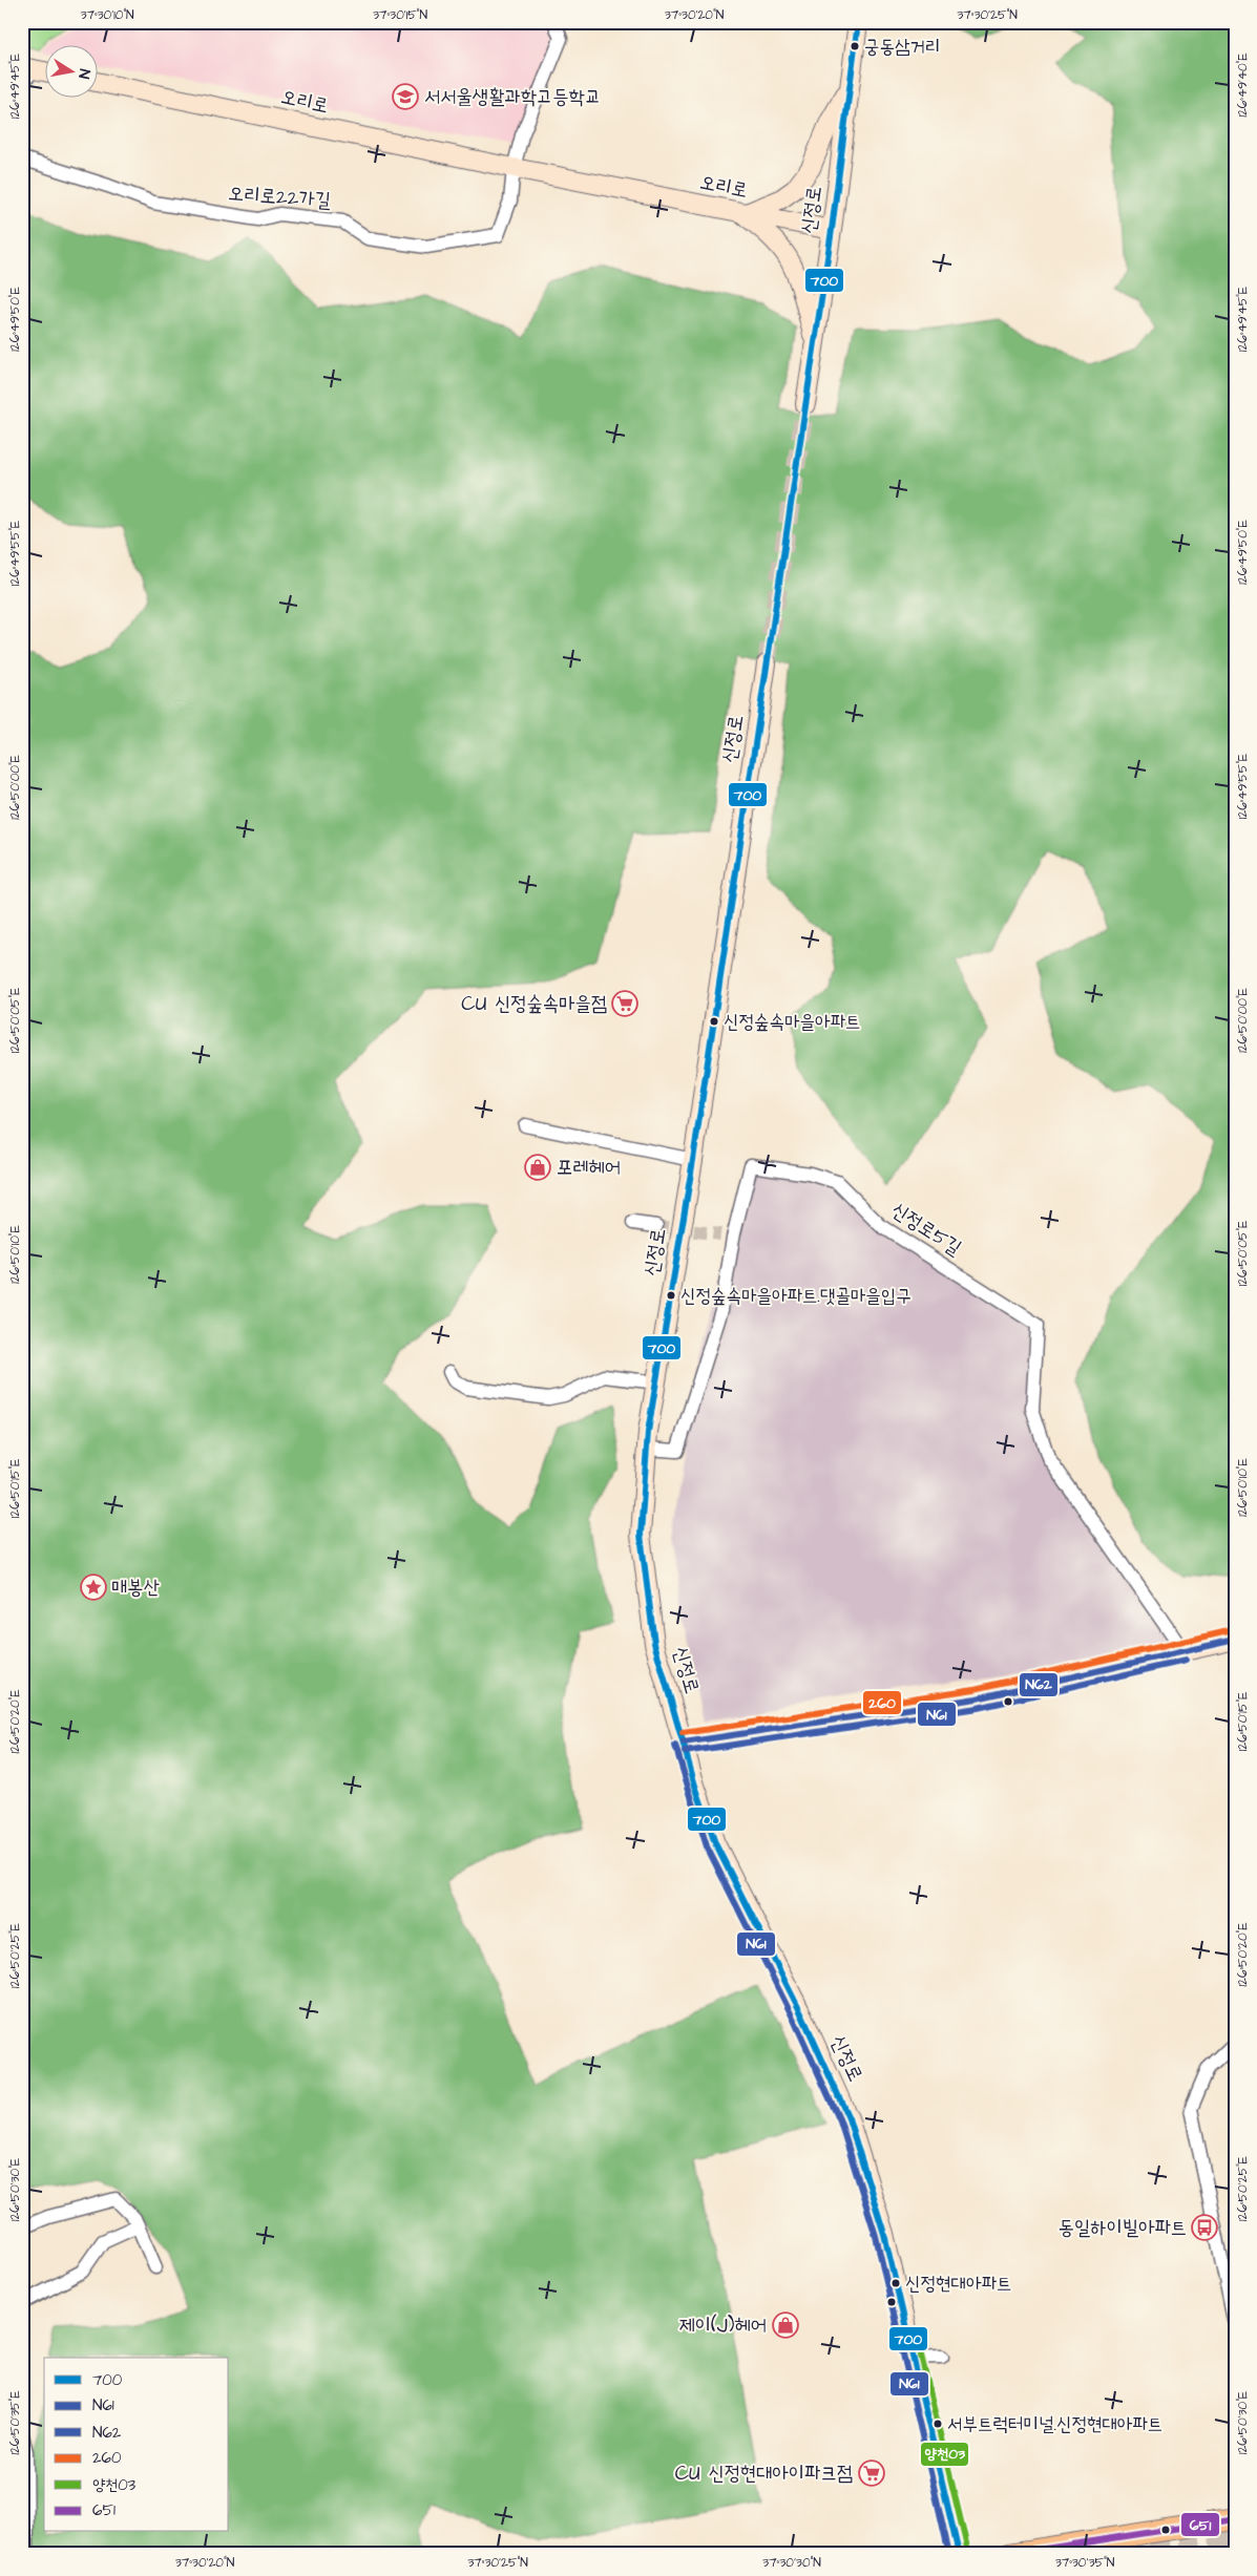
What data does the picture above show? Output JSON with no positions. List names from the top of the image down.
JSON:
{
  "streets": {
    "main road": ["오리로", "신정로"],
    "street": ["오리로22가길", "신정로5길"]
  },
  "crossings": [
    ["오리로", "오리로22가길"],
    ["오리로", "신정로"],
    ["신정로", "신정로5길"]
  ],
  "places": {
    "other": [
      "궁동삼거리",
      "신정숲속마을아파트",
      "신정숲속마을아파트.댓골마을입구",
      "신정현대아파트",
      "서부트럭터미널.신정현대아파트"
    ],
    "school or university": ["서서울생활과학고등학교"],
    "supermarket": ["CU 신정숲속마을점", "CU 신정현대아이파크점"],
    "shop": ["포레헤어", "제이(J)헤어"],
    "place": ["매봉산"],
    "bus stop": ["동일하이빌아파트"]
  },
  "lines": [
    "transit line 700",
    "transit line 260",
    "transit line N62",
    "transit line N61",
    "transit line 양천03",
    "transit line 651"
  ],
  "legend": [
    "700",
    "N61",
    "N62",
    "260",
    "양천03",
    "651"
  ],
  "north": "right",
  "coordinates": [
    "37°30'10\"N",
    "37°30'15\"N",
    "37°30'20\"N",
    "37°30'25\"N",
    "126°49'40\"E",
    "126°49'45\"E",
    "126°49'50\"E",
    "126°49'55\"E",
    "126°50'00\"E",
    "126°50'05\"E",
    "126°50'10\"E",
    "126°50'15\"E",
    "126°50'20\"E",
    "126°50'25\"E",
    "126°50'30\"E",
    "126°50'35\"E",
    "37°30'30\"N",
    "37°30'35\"N"
  ]
}
